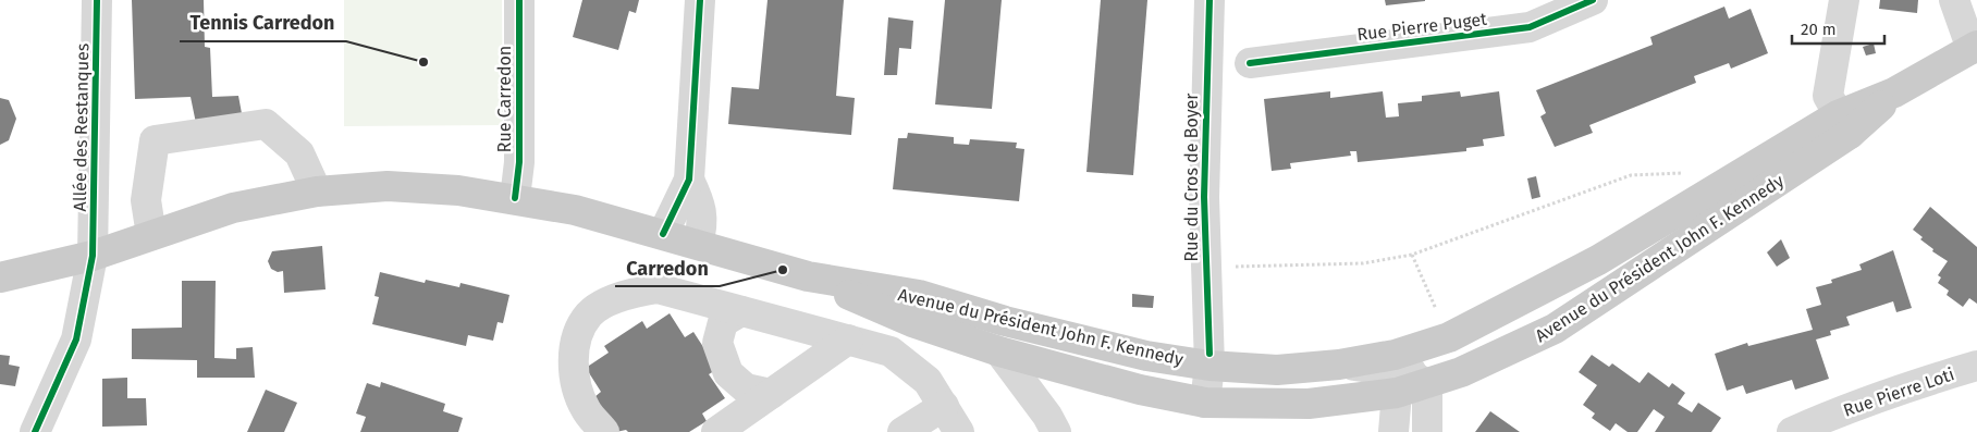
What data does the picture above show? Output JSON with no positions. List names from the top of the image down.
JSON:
{
  "streets": {
    "main road": ["Avenue du Président John F. Kennedy"],
    "street": [
      "Rue Pierre Puget",
      "Rue Carredon",
      "Allée des Restanques",
      "Rue du Cros de Boyer",
      "Rue Pierre Loti"
    ]
  },
  "crossings": [
    ["Rue Carredon", "Avenue du Président John F. Kennedy"],
    ["Allée des Restanques", "Avenue du Président John F. Kennedy"],
    ["Rue du Cros de Boyer", "Avenue du Président John F. Kennedy"]
  ],
  "places": ["Tennis Carredon", "Carredon"],
  "scale_bar": "20 m"
}
